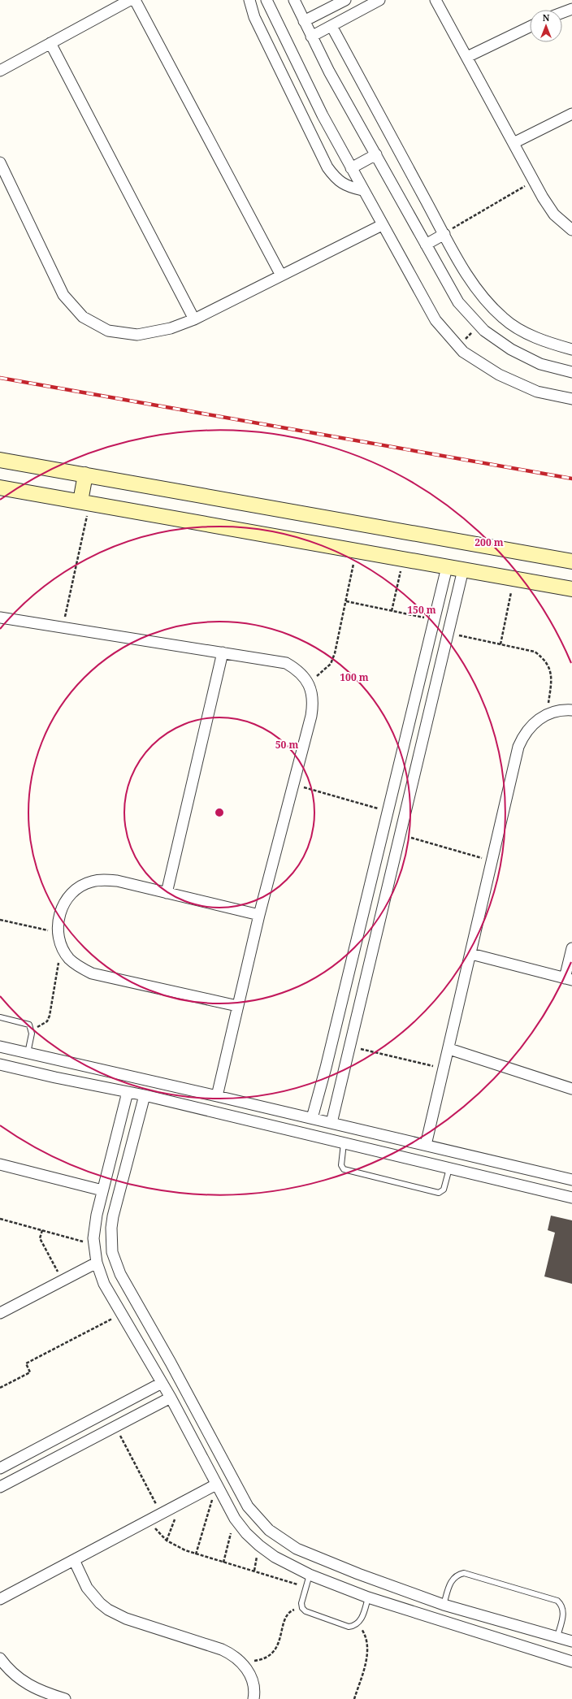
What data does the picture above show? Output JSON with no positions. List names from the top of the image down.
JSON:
{
  "north": "top",
  "rings": [
    "200 m",
    "150 m",
    "100 m",
    "50 m"
  ]
}
